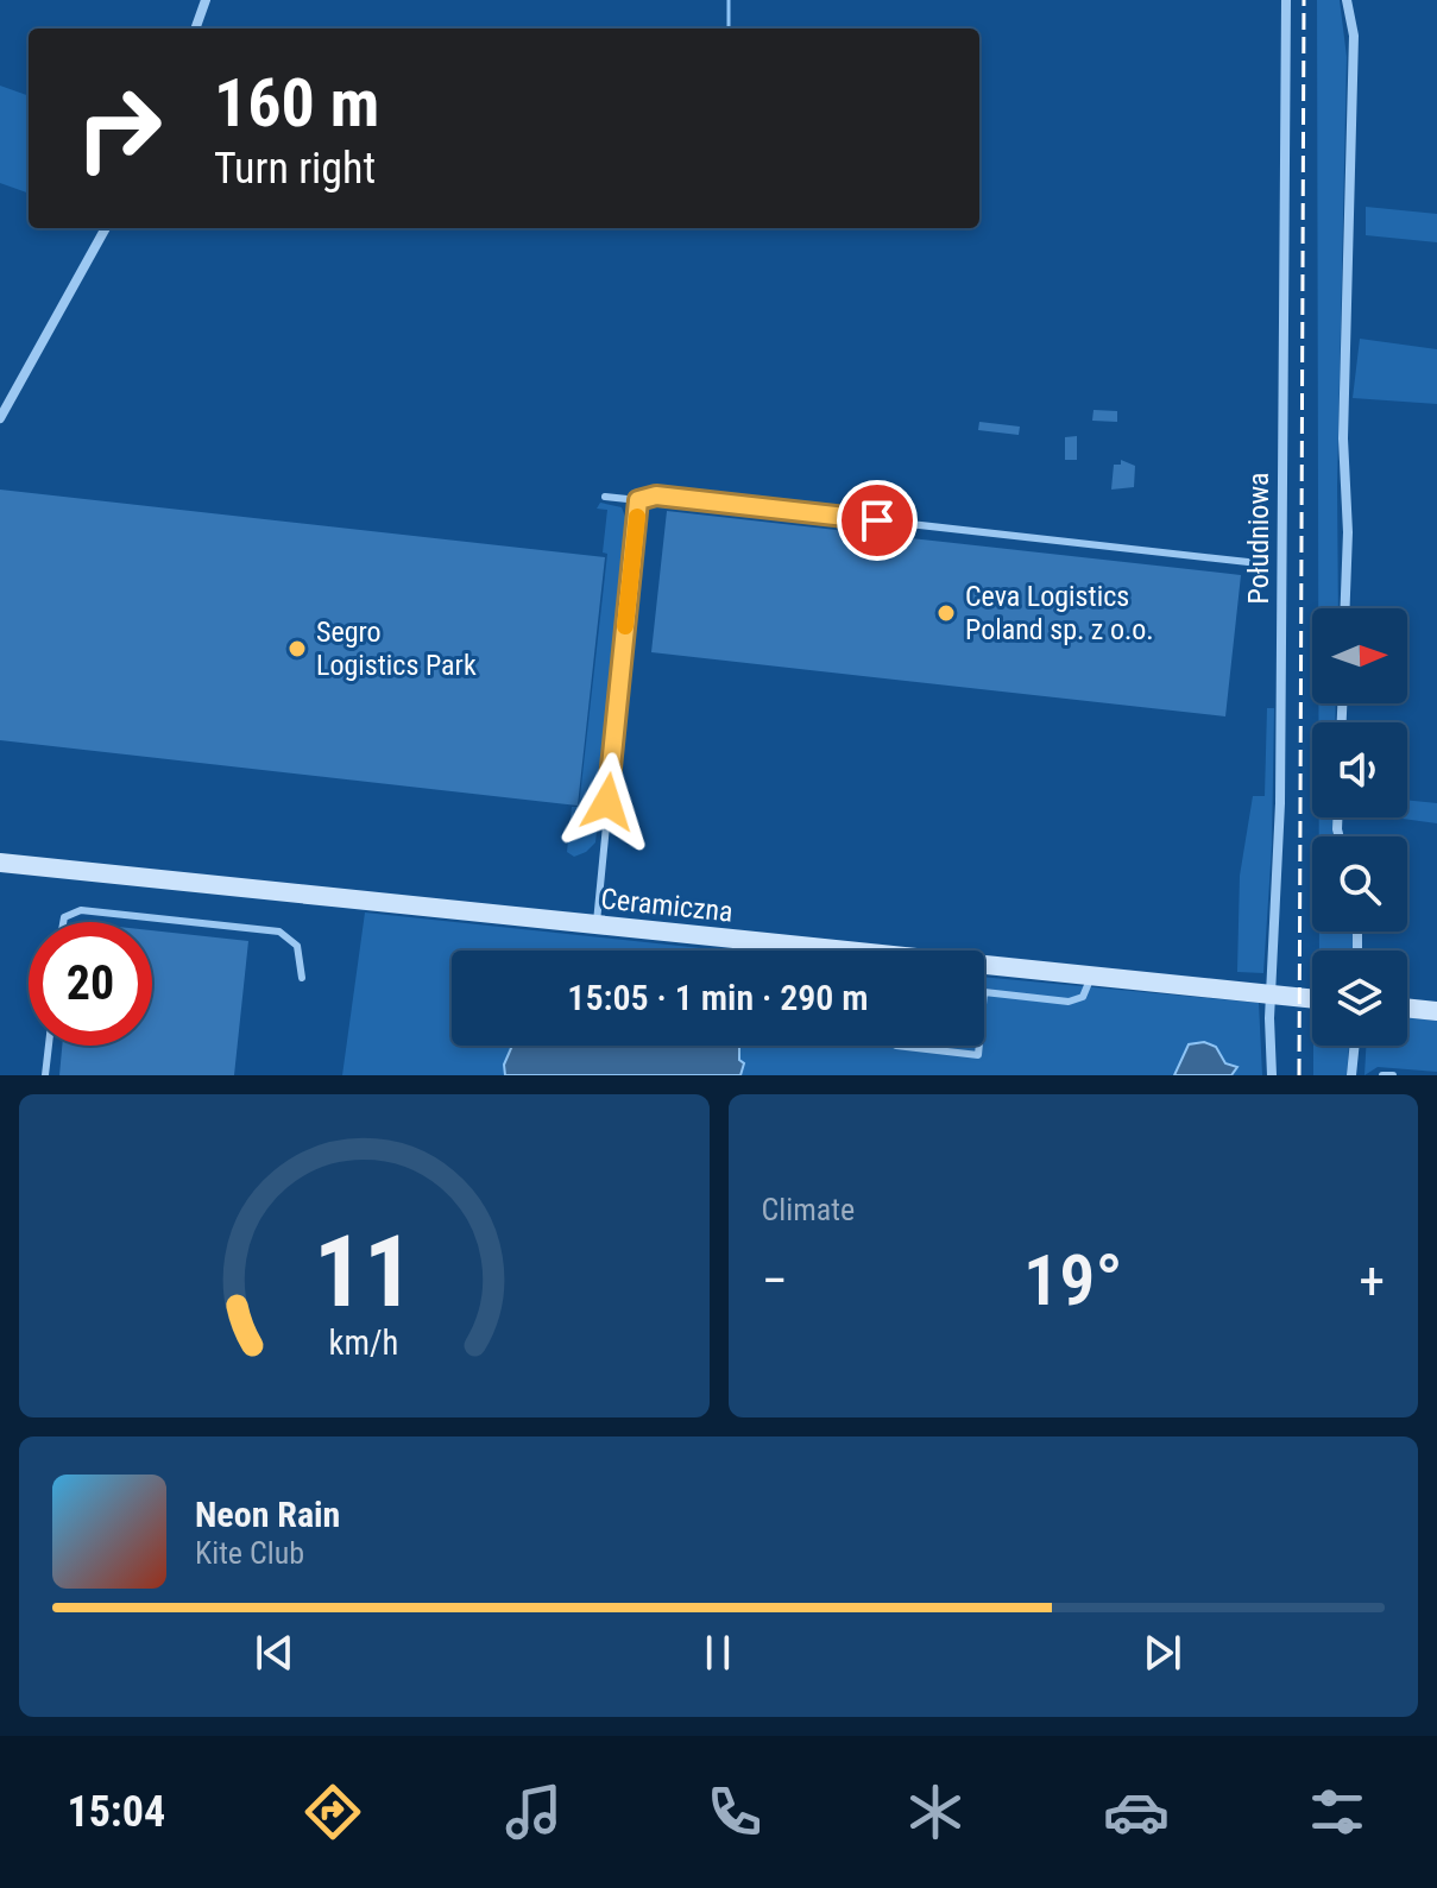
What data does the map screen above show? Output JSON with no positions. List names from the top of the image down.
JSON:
{
  "streets": {
    "main road": ["Ceramiczna"],
    "street": ["Południowa"]
  },
  "crossings": [
    ["Południowa", "Ceramiczna"]
  ],
  "places": ["Ceva Logistics Poland sp. z o.o.", "Segro Logistics Park"],
  "north": "right",
  "page": {
    "turn": ["160 m", "Turn right"],
    "limit": "20",
    "trip": "15:05 · 1 min · 290 m",
    "tile": "Climate",
    "heat": ["−", "19°", "+"],
    "song": ["Neon Rain", "Kite Club"],
    "tabs": "15:04",
    "gauge": ["11", "km/h"]
  }
}
